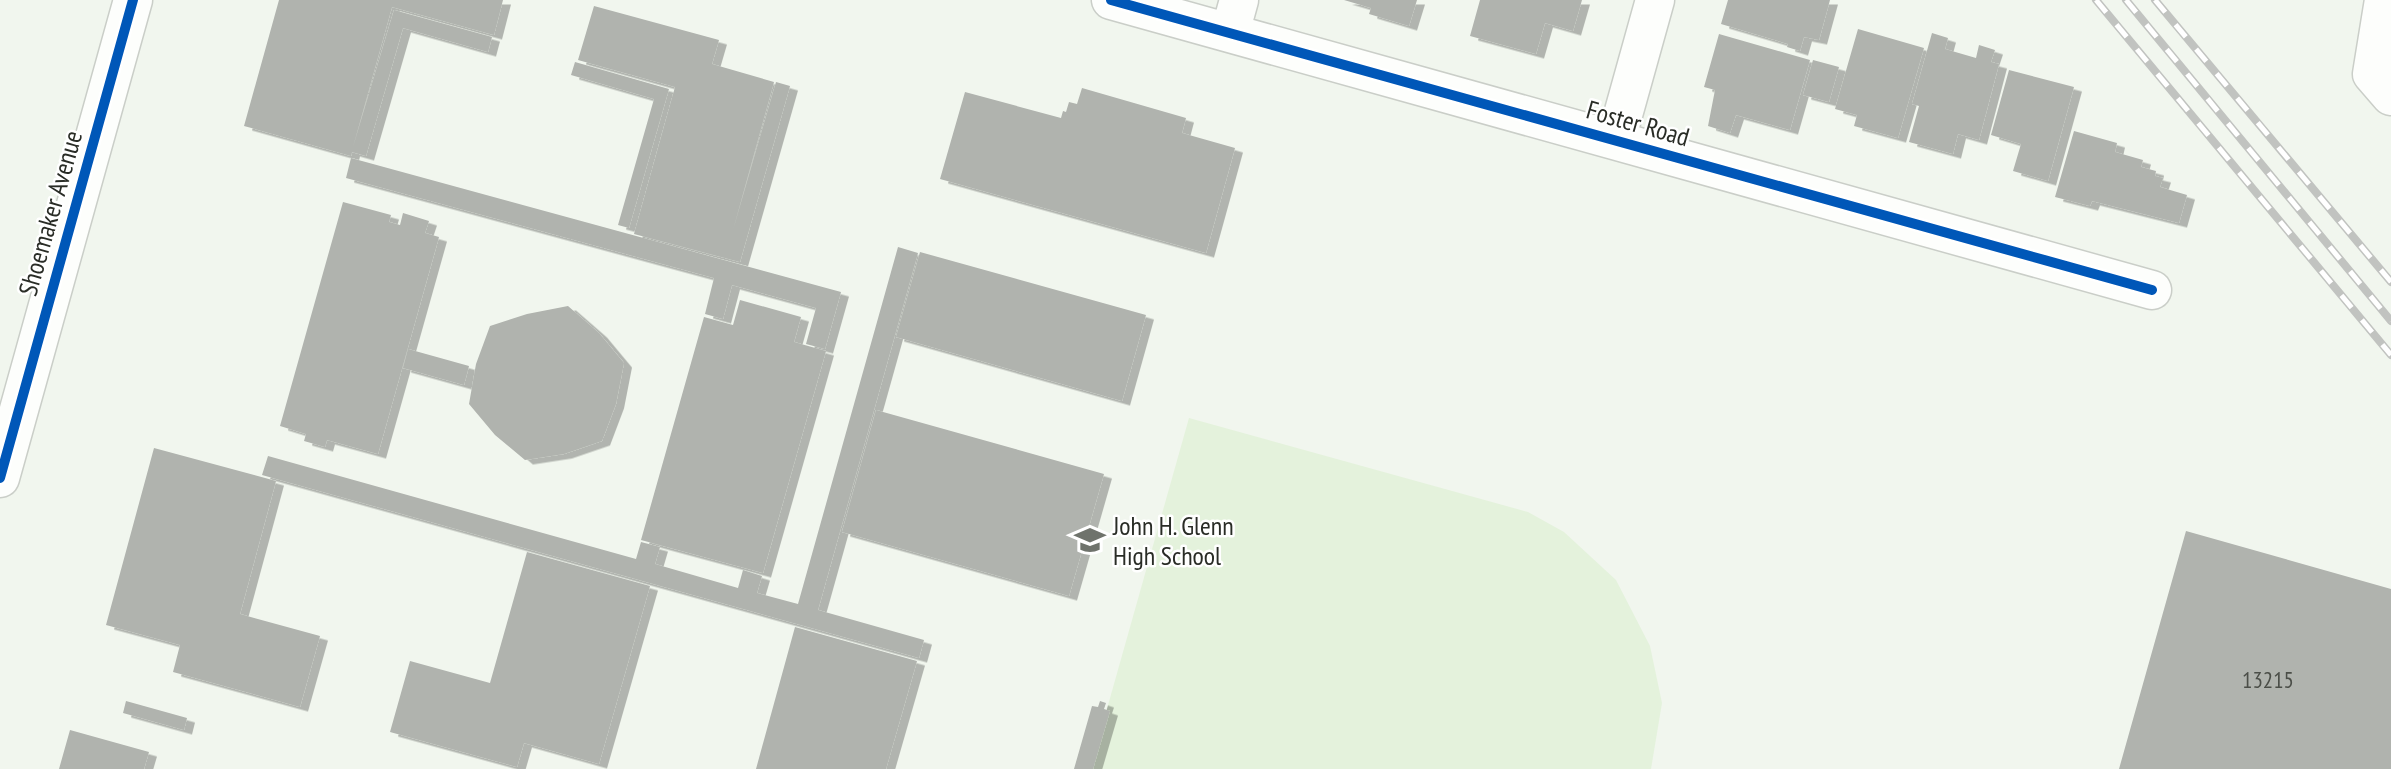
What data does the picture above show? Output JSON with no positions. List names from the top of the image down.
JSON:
{
  "streets": {
    "street": ["Foster Road", "Shoemaker Avenue"]
  },
  "places": {
    "school or university": ["John H. Glenn High School"]
  },
  "house_numbers": ["13215"]
}
